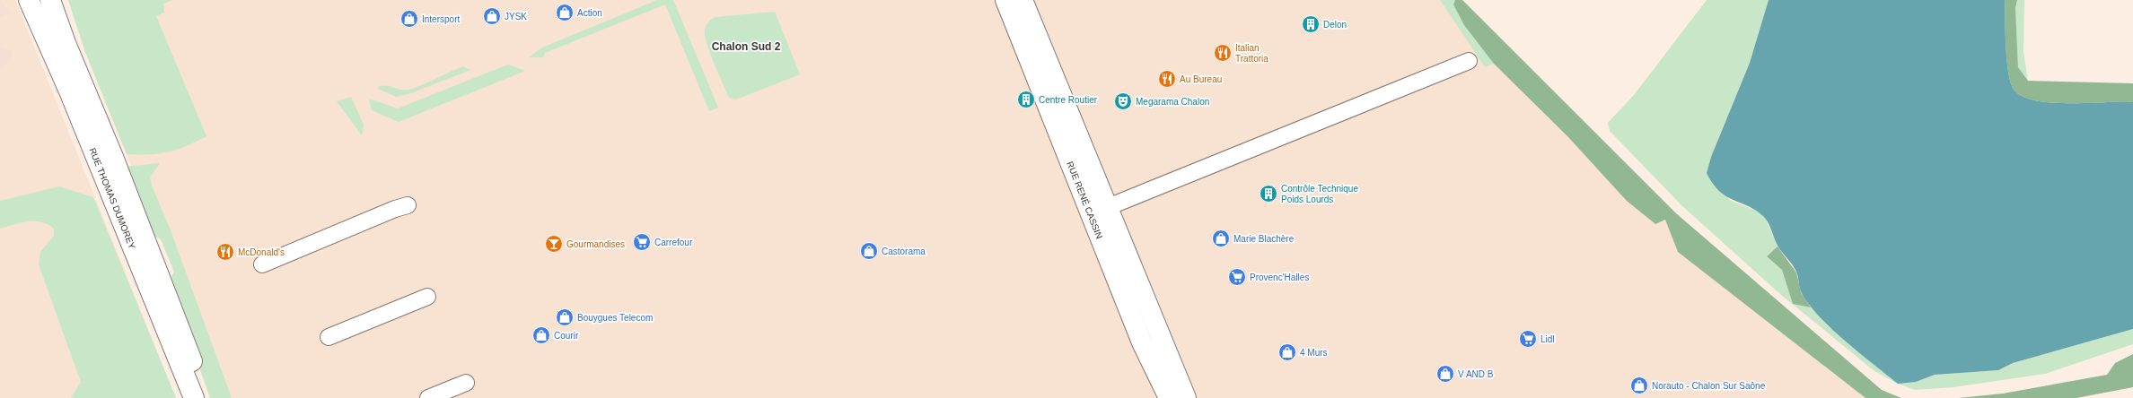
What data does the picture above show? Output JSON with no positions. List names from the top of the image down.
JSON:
{
  "streets": {
    "main road": ["RUE THOMAS DUMOREY", "RUE RENÉ CASSIN"]
  },
  "districts": ["Chalon Sud 2"],
  "places": {
    "shop": [
      "Action",
      "JYSK",
      "Intersport",
      "Marie Blachère",
      "Castorama",
      "Bouygues Telecom",
      "Courir",
      "4 Murs",
      "V AND B",
      "Norauto - Chalon Sur Saône"
    ],
    "building": ["Delon", "Centre Routier", "Contrôle Technique Poids Lourds"],
    "restaurant": ["Italian Trattoria", "Au Bureau", "McDonald's"],
    "theatre": ["Megarama Chalon"],
    "supermarket": ["Carrefour", "Provenc'Halles", "Lidl"],
    "bar": ["Gourmandises"]
  }
}
